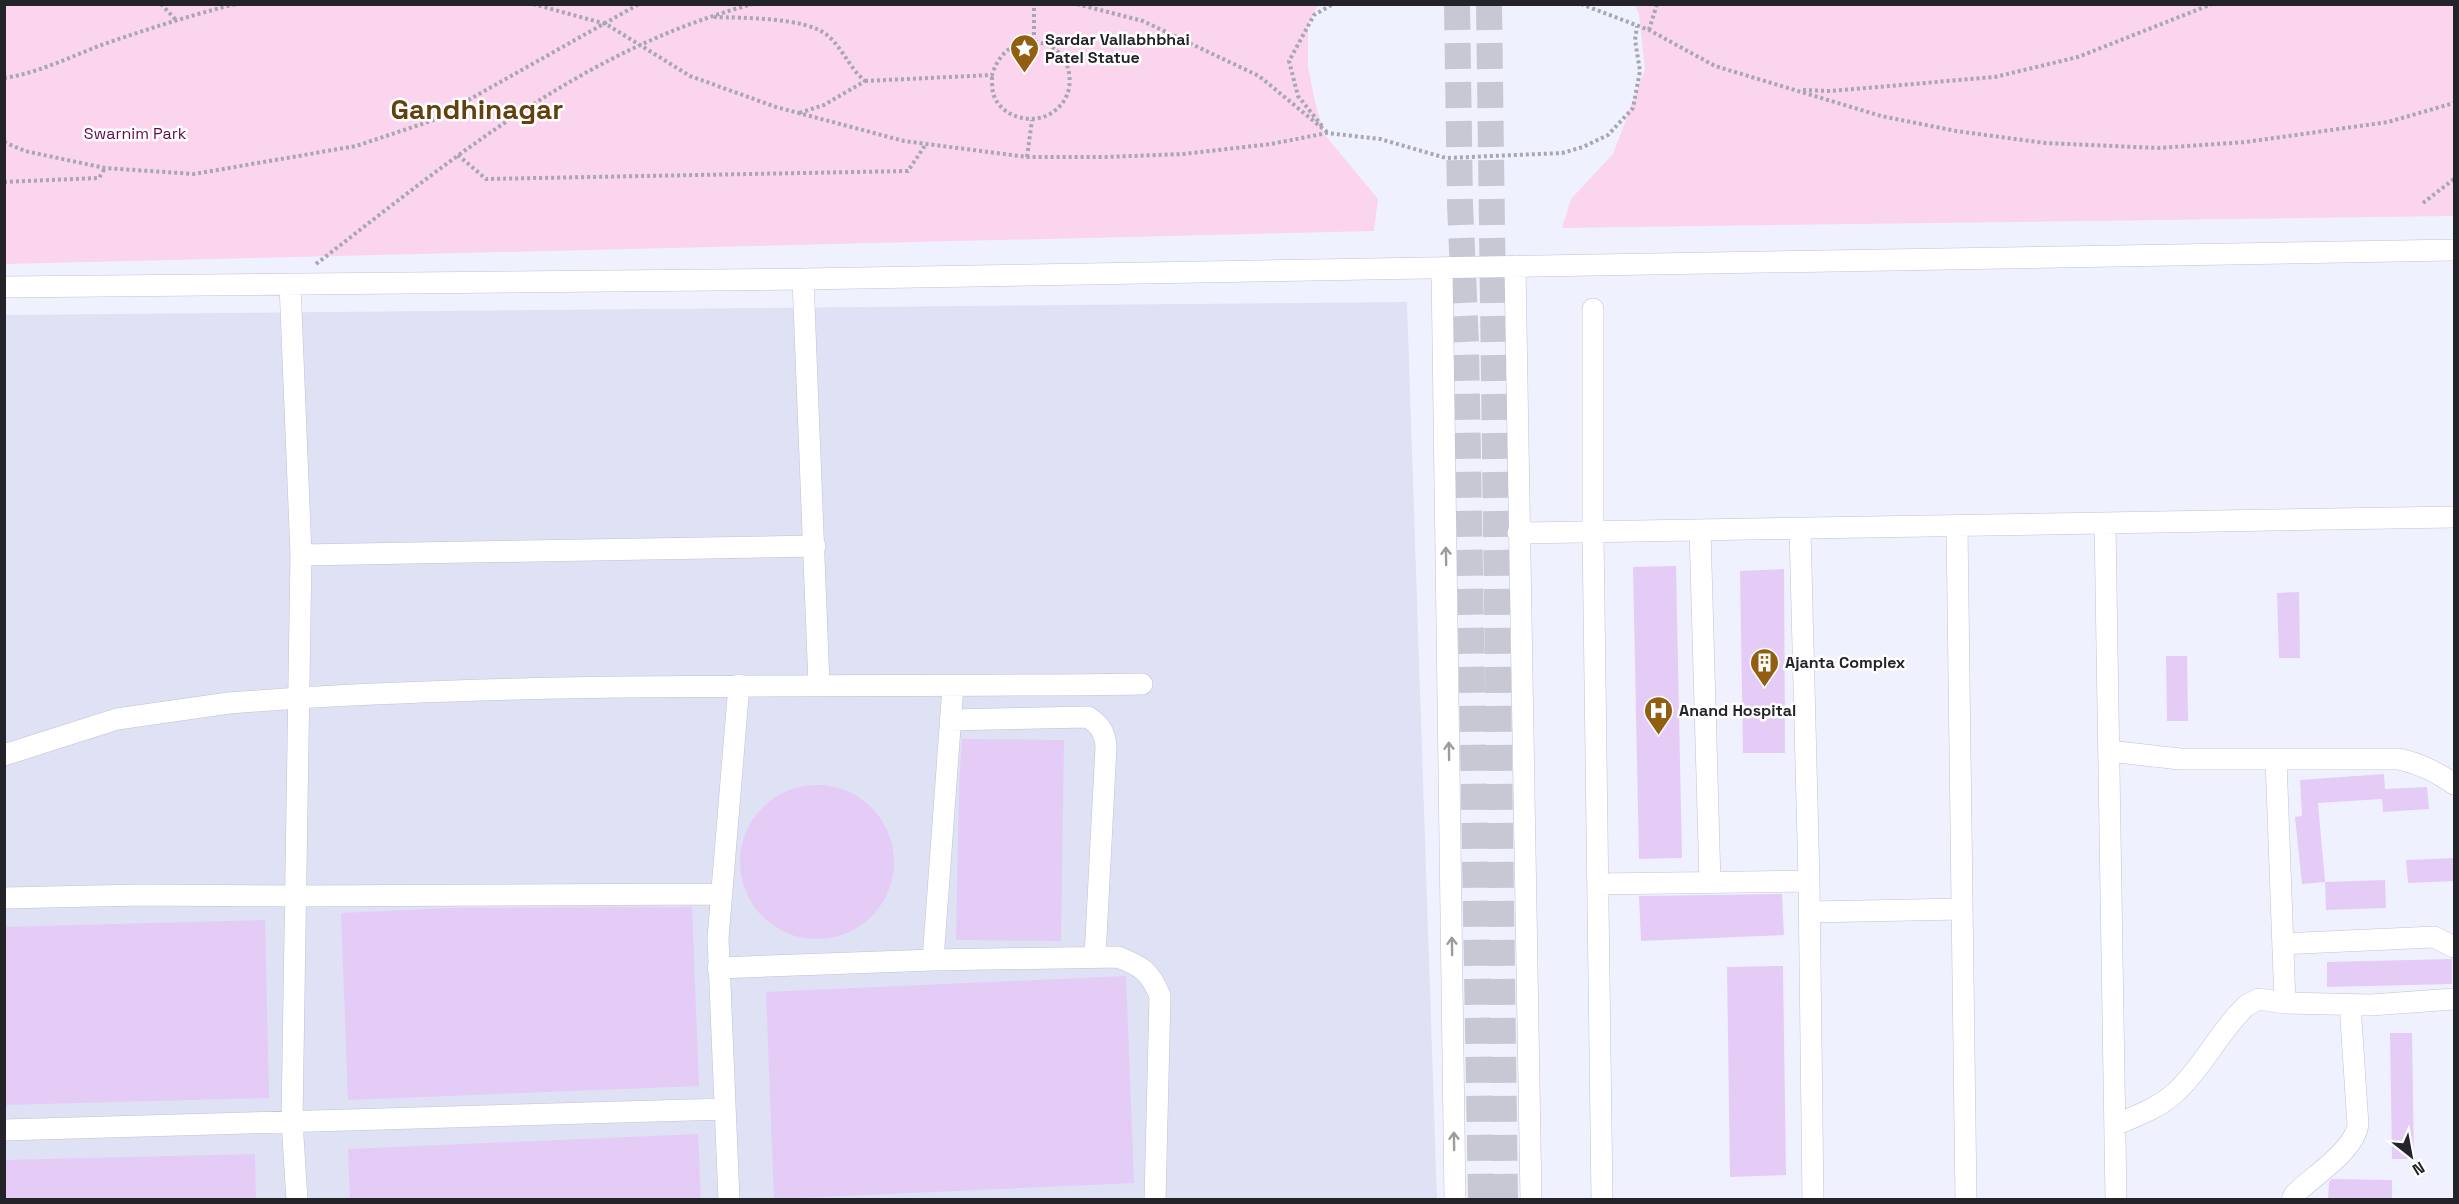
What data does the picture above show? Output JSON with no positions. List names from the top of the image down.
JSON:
{
  "districts": ["Gandhinagar"],
  "parks": ["Swarnim Park"],
  "places": {
    "place": ["Sardar Vallabhbhai Patel Statue"],
    "building": ["Ajanta Complex"],
    "hospital": ["Anand Hospital"]
  },
  "north": "bottom right"
}
